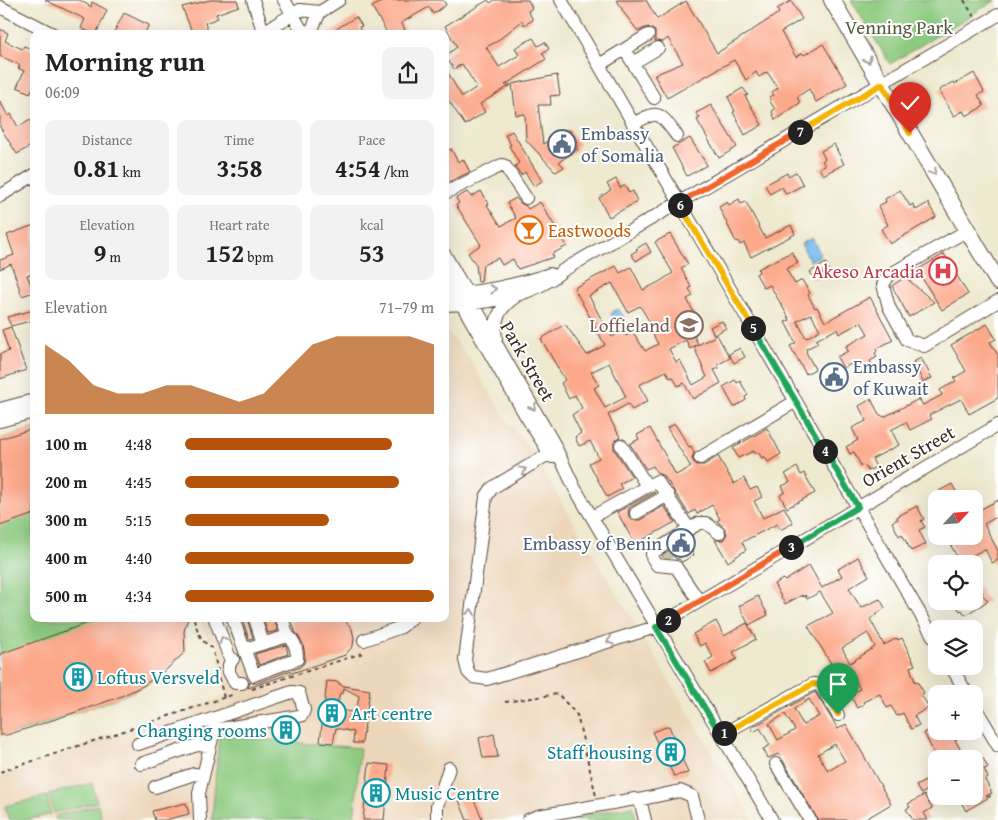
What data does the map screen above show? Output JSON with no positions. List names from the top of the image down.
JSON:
{
  "streets": {
    "street": ["Park Street", "Orient Street"]
  },
  "crossings": [
    ["Park Street", "Orient Street"]
  ],
  "parks": ["Venning Park"],
  "places": {
    "public building": ["Embassy of Somalia", "Embassy of Kuwait", "Embassy of Benin"],
    "bar": ["Eastwoods"],
    "hospital": ["Akeso Arcadia"],
    "school or university": ["Loffieland"],
    "building": [
      "Loftus Versveld",
      "Art centre",
      "Changing rooms",
      "Staff housing",
      "Music Centre"
    ]
  },
  "north": "top right",
  "page": {
    "heading": ["Morning run", "06:09"],
    "stats": [
      ["Distance", "0.81 km"],
      ["Time", "3:58"],
      ["Pace", "4:54 /km"],
      ["Elevation", "9 m"],
      ["Heart rate", "152 bpm"],
      ["kcal", "53"]
    ],
    "pins": [
      "7",
      "6",
      "5",
      "4",
      "3",
      "2",
      "1"
    ],
    "chart": ["Elevation", "71–79 m"],
    "list": [
      {
        "name": "100 m",
        "note": "4:48"
      },
      {
        "name": "200 m",
        "note": "4:45"
      },
      {
        "name": "300 m",
        "note": "5:15"
      },
      {
        "name": "400 m",
        "note": "4:40"
      },
      {
        "name": "500 m",
        "note": "4:34"
      }
    ],
    "map_buttons": ["+", "−"]
  }
}
